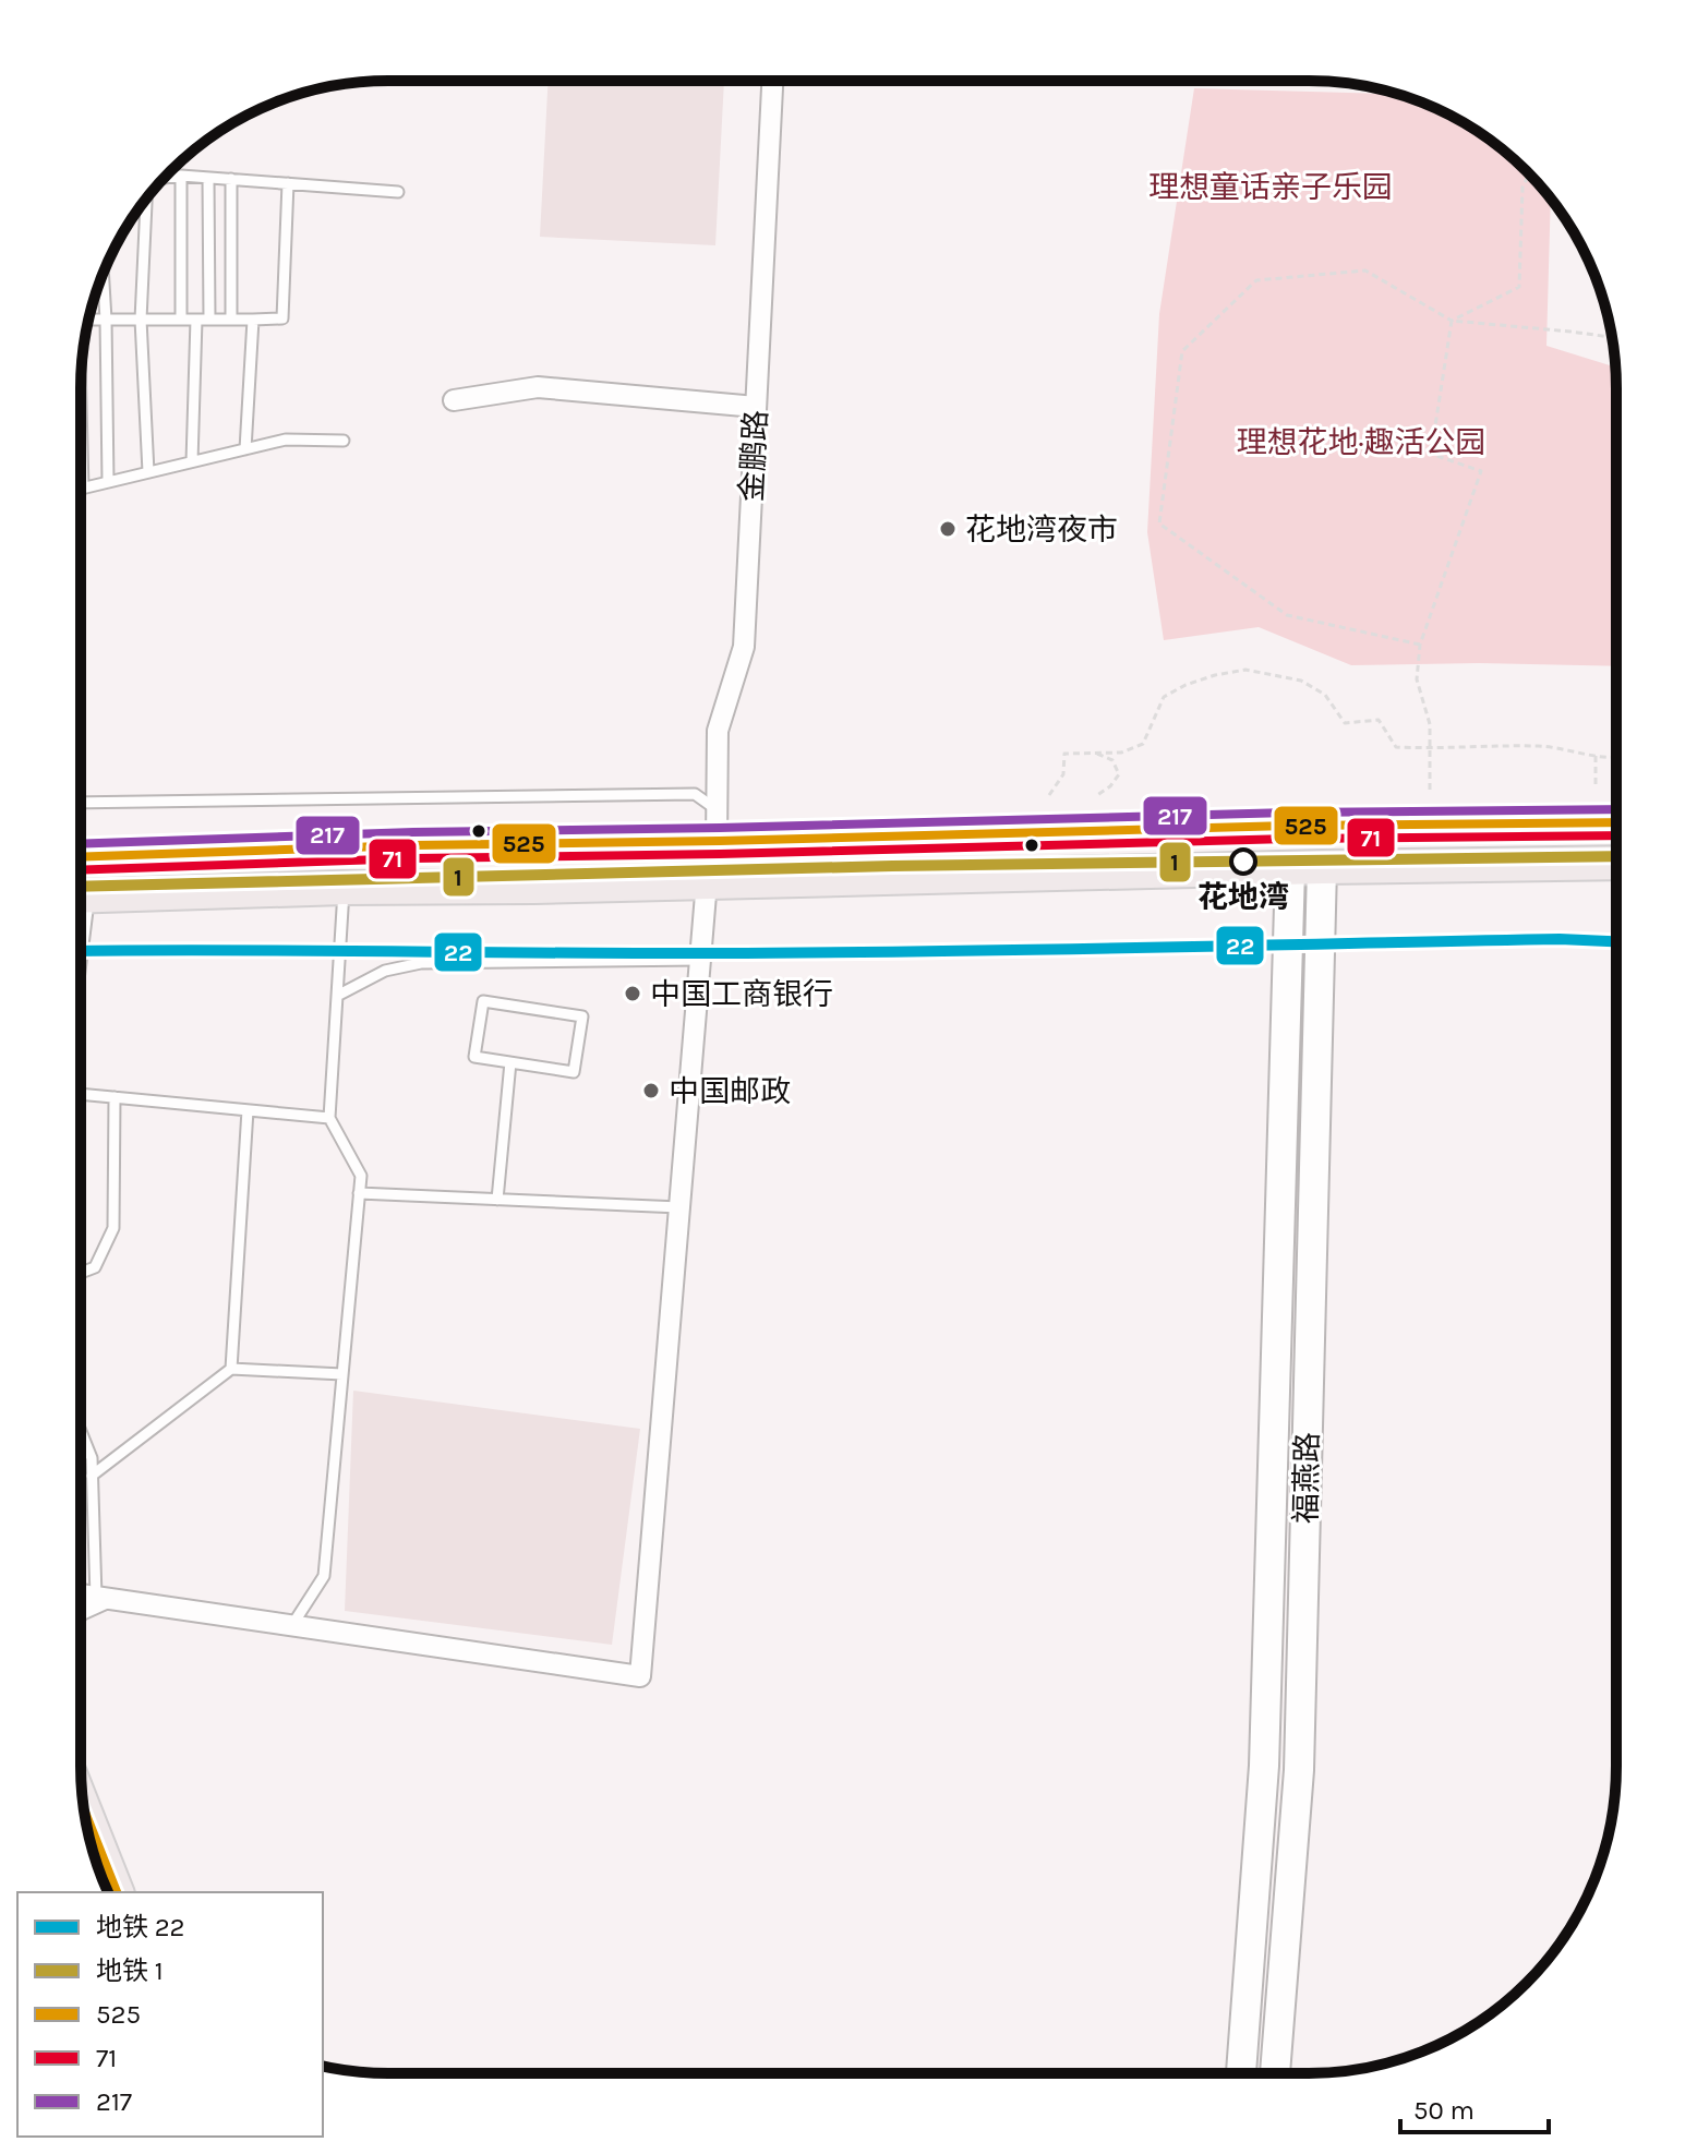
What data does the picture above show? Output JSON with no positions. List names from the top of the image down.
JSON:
{
  "streets": {
    "street": ["金鹏路", "福燕路"]
  },
  "parks": ["理想童话亲子乐园", "理想花地·趣活公园"],
  "places": [
    "花地湾夜市",
    "花地湾",
    "中国工商银行",
    "中国邮政"
  ],
  "lines": [
    "transit line 217",
    "transit line 525",
    "transit line 71",
    "metro line 1",
    "metro line 22"
  ],
  "legend": [
    "地铁 22",
    "地铁 1",
    "525",
    "71",
    "217"
  ],
  "scale_bar": "50 m"
}
